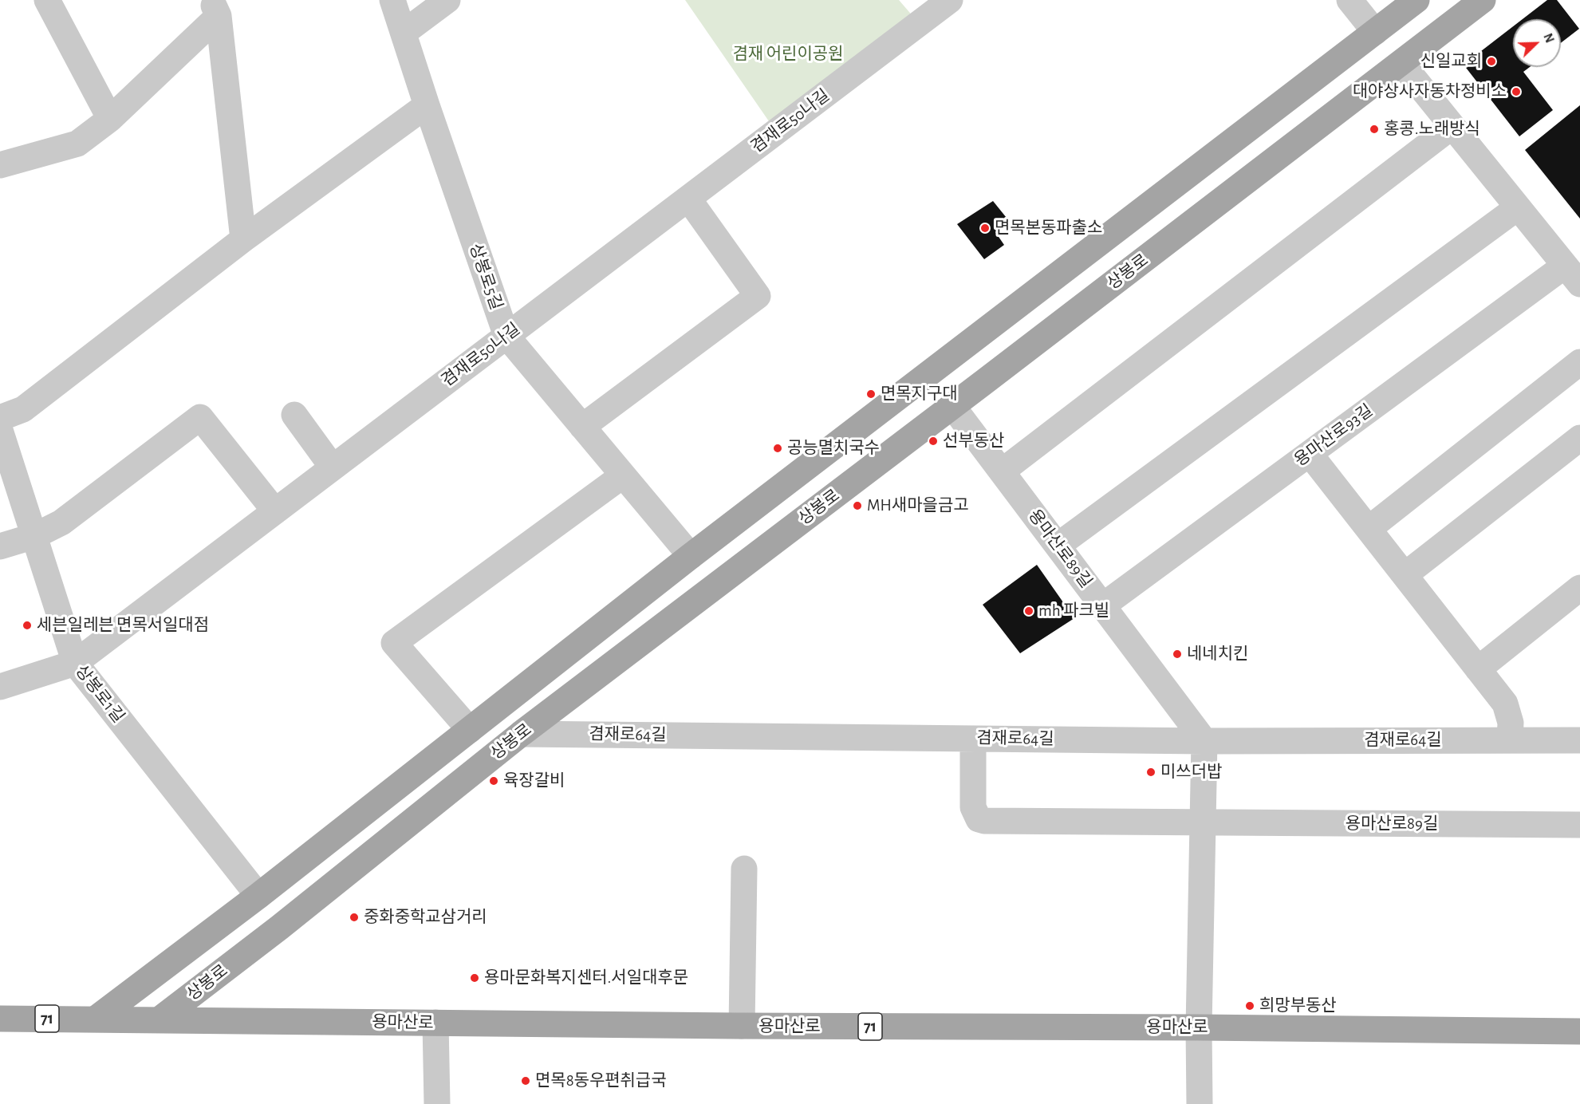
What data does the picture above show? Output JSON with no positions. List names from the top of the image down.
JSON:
{
  "streets": {
    "main road": ["상봉로", "71", "용마산로"],
    "street": [
      "겸재로50나길",
      "상봉로5길",
      "용마산로93길",
      "용마산로89길",
      "상봉로1길",
      "겸재로64길"
    ]
  },
  "crossings": [
    ["겸재로50나길", "상봉로5길"],
    ["겸재로50나길", "상봉로1길"],
    ["상봉로", "용마산로93길"],
    ["상봉로", "용마산로89길"],
    ["상봉로", "겸재로64길"],
    ["상봉로", "용마산로"],
    ["용마산로93길", "용마산로89길"],
    ["용마산로89길", "겸재로64길"]
  ],
  "parks": ["겸재 어린이공원"],
  "places": [
    "신일교회",
    "대야상사자동차정비소",
    "홍콩.노래방식",
    "면목본동파출소",
    "면목지구대",
    "선부동산",
    "공능멸치국수",
    "MH새마을금고",
    "mh 파크빌",
    "세븐일레븐 면목서일대점",
    "네네치킨",
    "미쓰더밥",
    "육장갈비",
    "중화중학교삼거리",
    "용마문화복지센터.서일대후문",
    "희망부동산",
    "면목8동우편취급국"
  ],
  "north": "top right"
}
